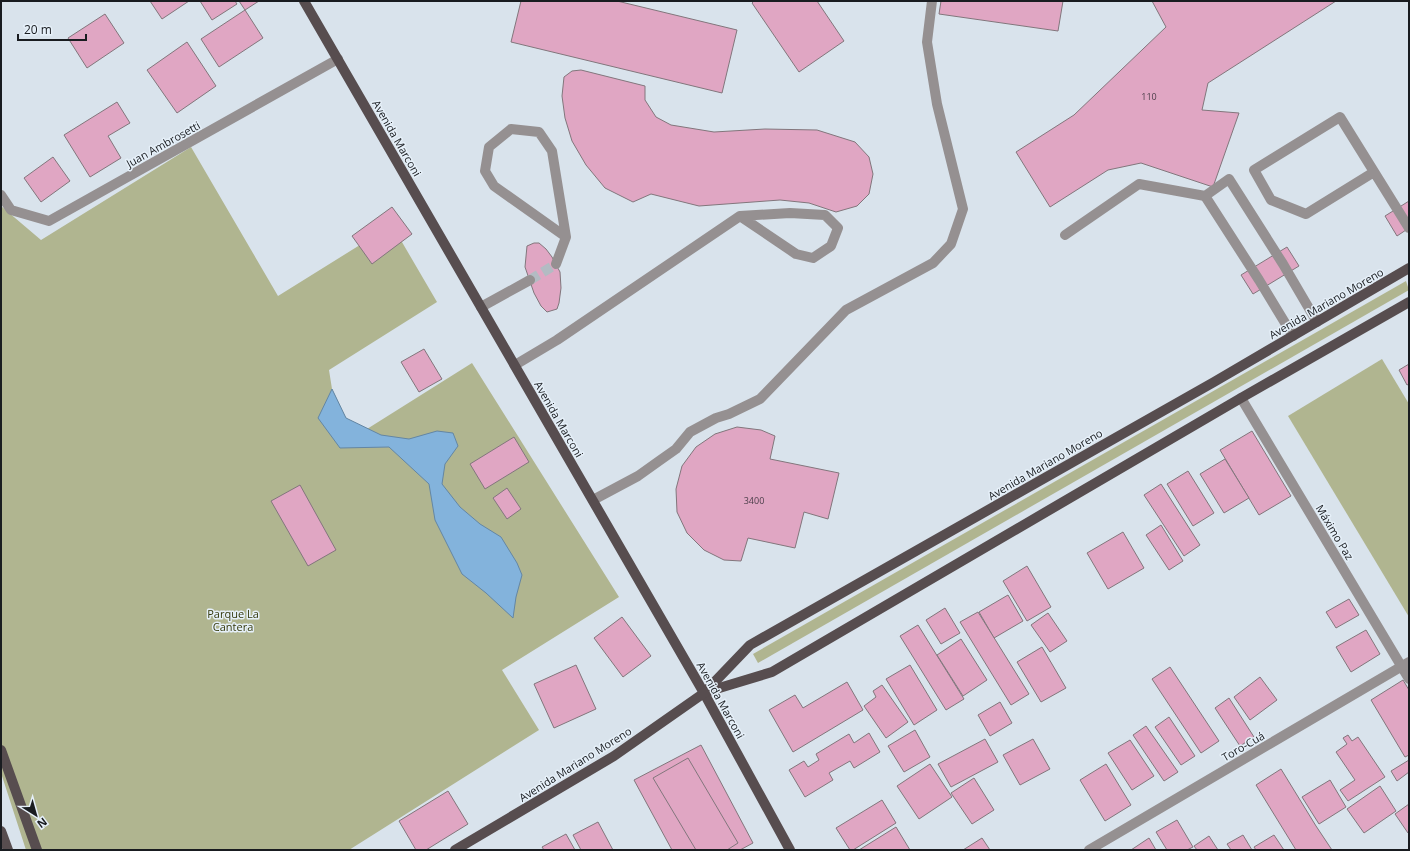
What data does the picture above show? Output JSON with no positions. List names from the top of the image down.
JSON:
{
  "streets": {
    "main road": ["Avenida Marconi", "Avenida Mariano Moreno"],
    "street": ["Juan Ambrosetti", "Máximo Paz", "Toro-Cuá"]
  },
  "crossings": [
    ["Avenida Marconi", "Juan Ambrosetti"],
    ["Avenida Marconi", "Avenida Mariano Moreno"],
    ["Avenida Mariano Moreno", "Máximo Paz"],
    ["Máximo Paz", "Toro-Cuá"]
  ],
  "parks": ["Parque La Cantera"],
  "house_numbers": ["110", "3400"],
  "scale_bar": "20 m",
  "north": "bottom right"
}
